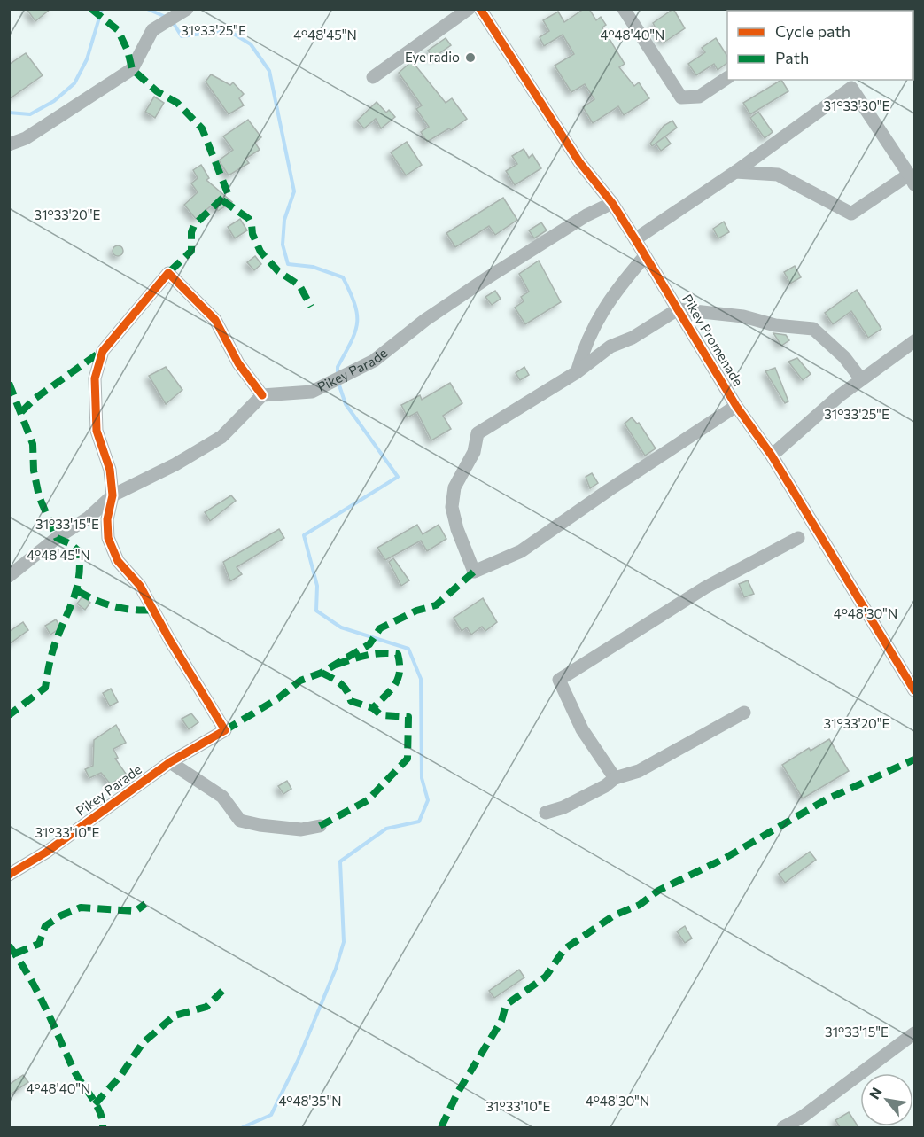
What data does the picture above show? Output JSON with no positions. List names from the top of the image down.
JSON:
{
  "streets": {
    "street": ["Pikey Promenade", "Pikey Parade"]
  },
  "crossings": [
    ["Pikey Promenade", "Pikey Parade"]
  ],
  "places": ["Eye radio"],
  "legend": ["Cycle path", "Path"],
  "north": "top left",
  "coordinates": [
    "31°33'25\"E",
    "4°48'45\"N",
    "4°48'40\"N",
    "31°33'30\"E",
    "31°33'20\"E",
    "31°33'15\"E",
    "4°48'30\"N",
    "31°33'10\"E",
    "4°48'35\"N"
  ]
}
